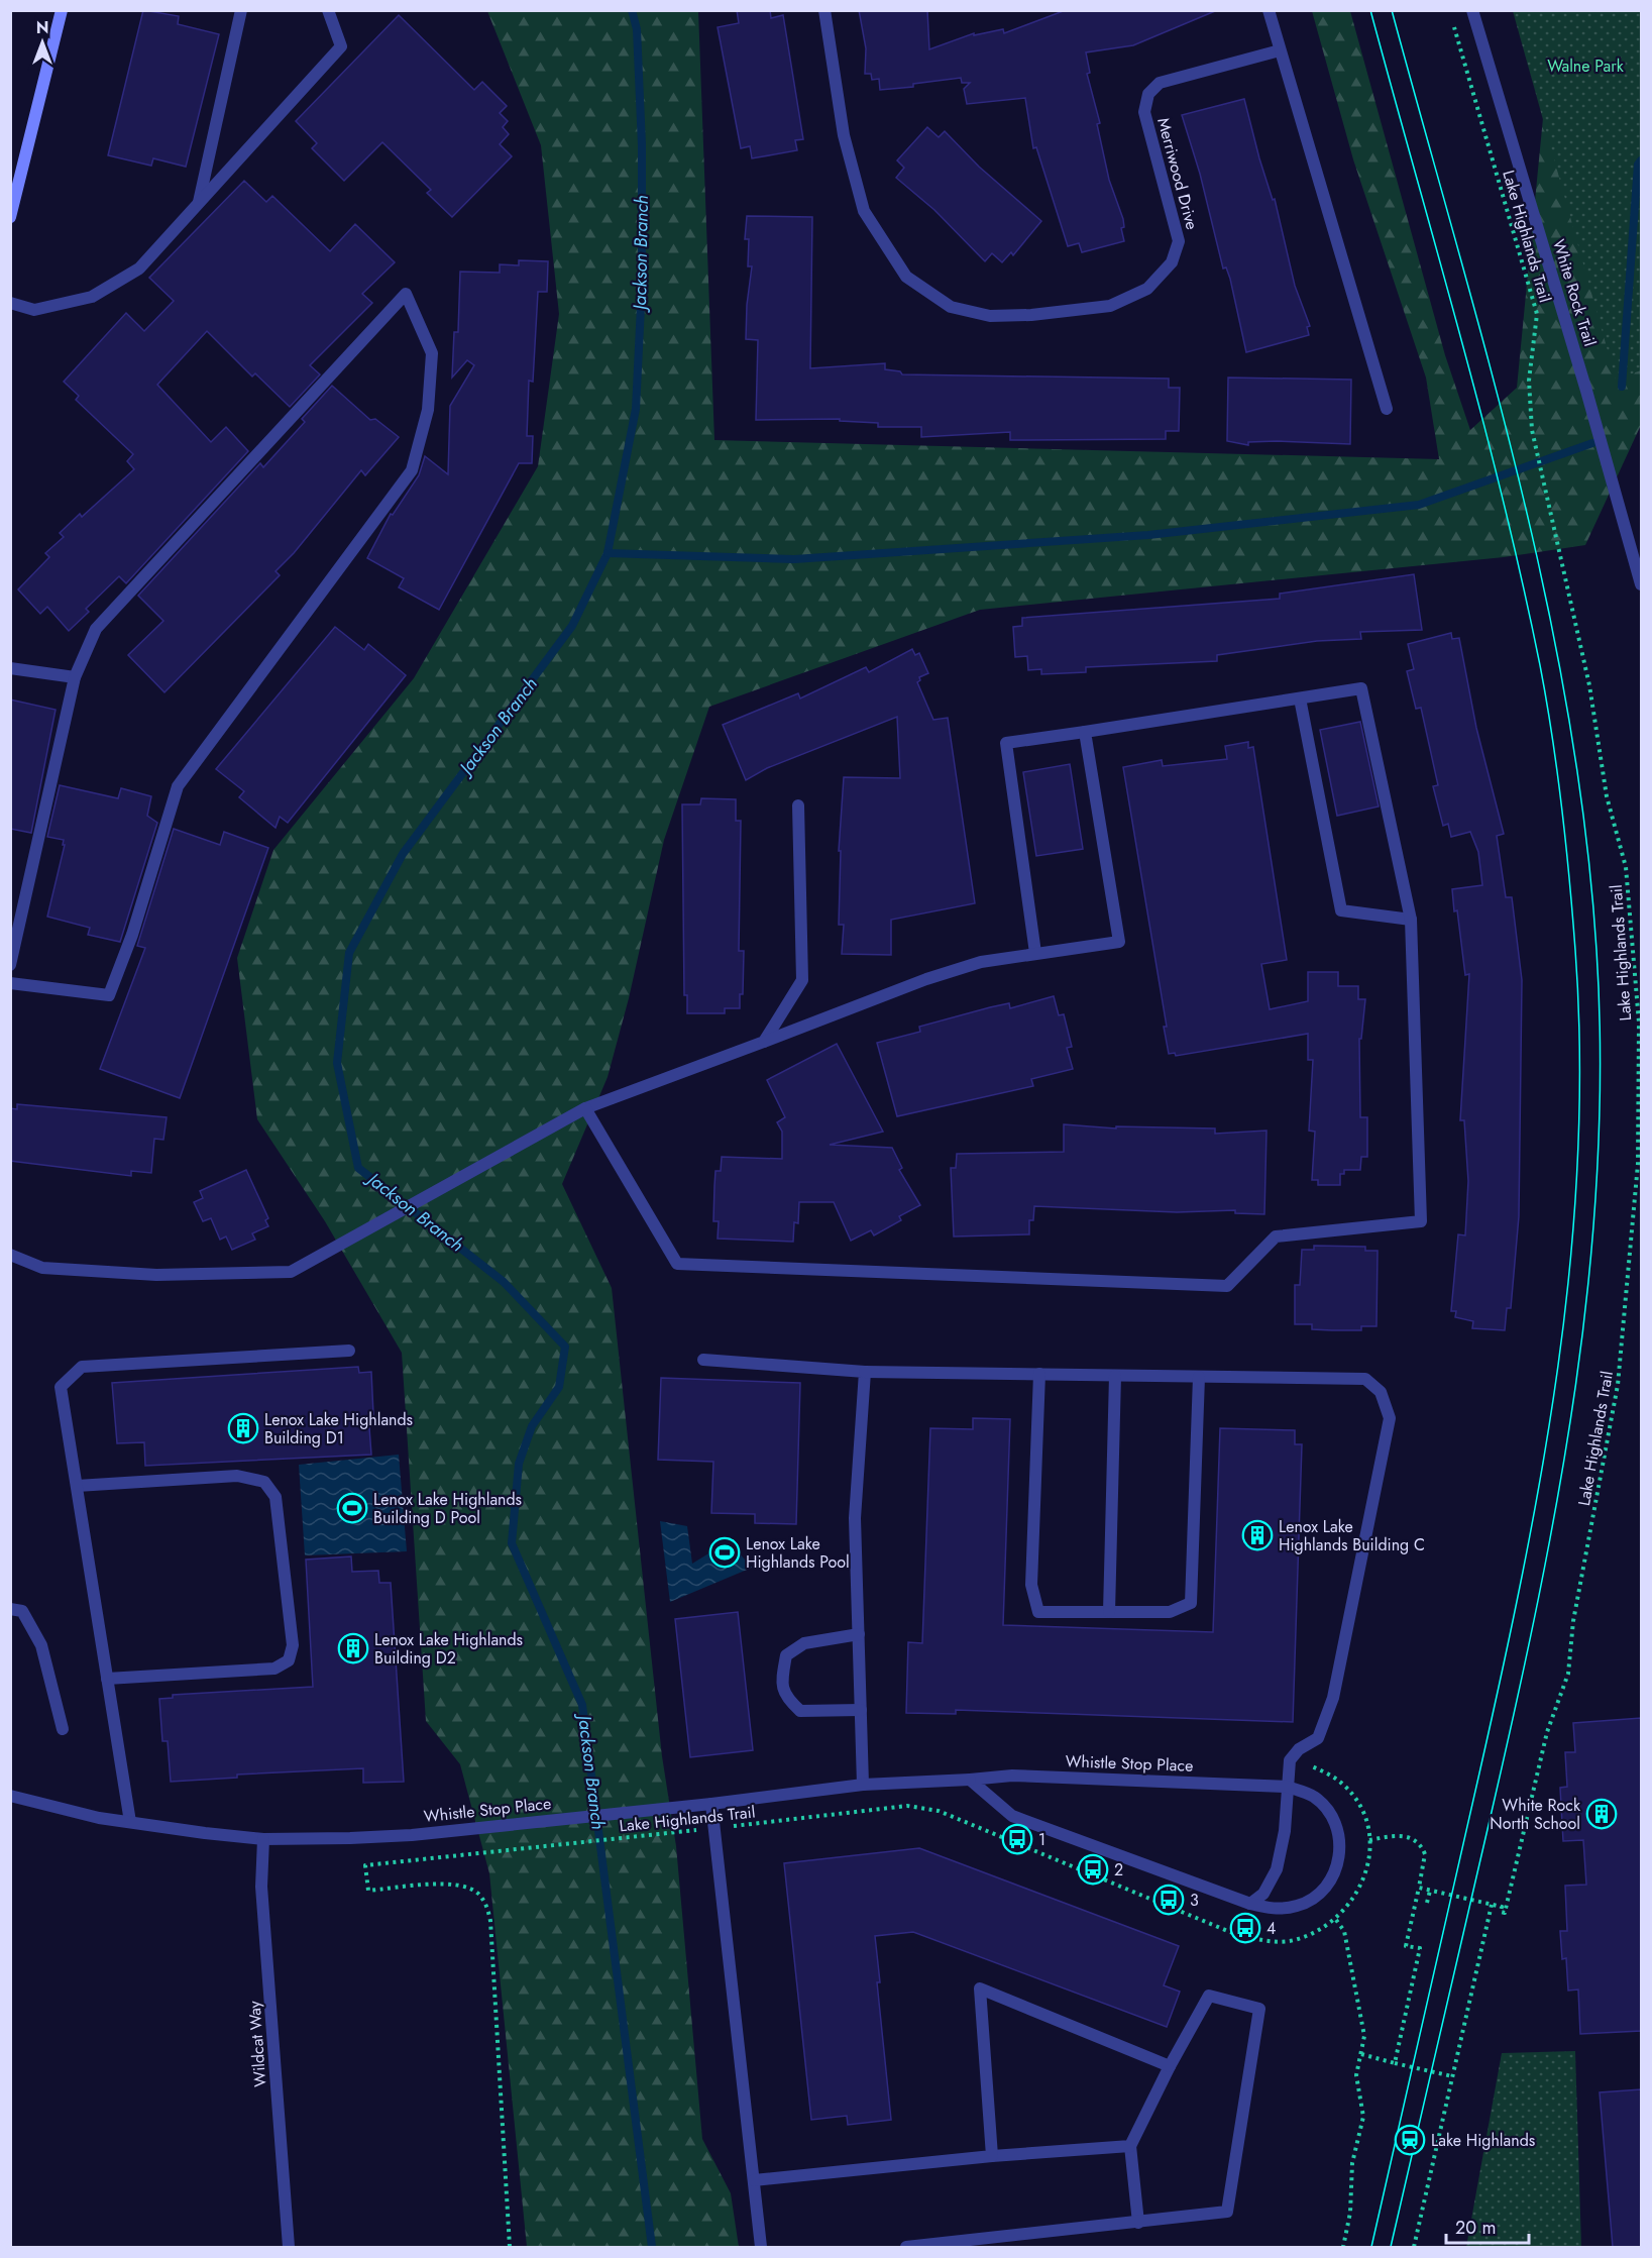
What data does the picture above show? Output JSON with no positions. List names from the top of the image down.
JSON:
{
  "streets": {
    "street": [
      "Merriwood Drive",
      "White Rock Trail",
      "Whistle Stop Place",
      "Wildcat Way"
    ],
    "path": ["Lake Highlands Trail"]
  },
  "crossings": [
    ["Whistle Stop Place", "Wildcat Way"]
  ],
  "water": ["Jackson Branch"],
  "parks": ["Walne Park"],
  "places": {
    "building": [
      "Lenox Lake Highlands Building D1",
      "Lenox Lake Highlands Building C",
      "Lenox Lake Highlands Building D2",
      "White Rock North School"
    ],
    "sports": ["Lenox Lake Highlands Building D Pool", "Lenox Lake Highlands Pool"],
    "bus stop": [
      "1",
      "2",
      "3",
      "4"
    ],
    "station": ["Lake Highlands"]
  },
  "scale_bar": "20 m",
  "north": "top"
}
